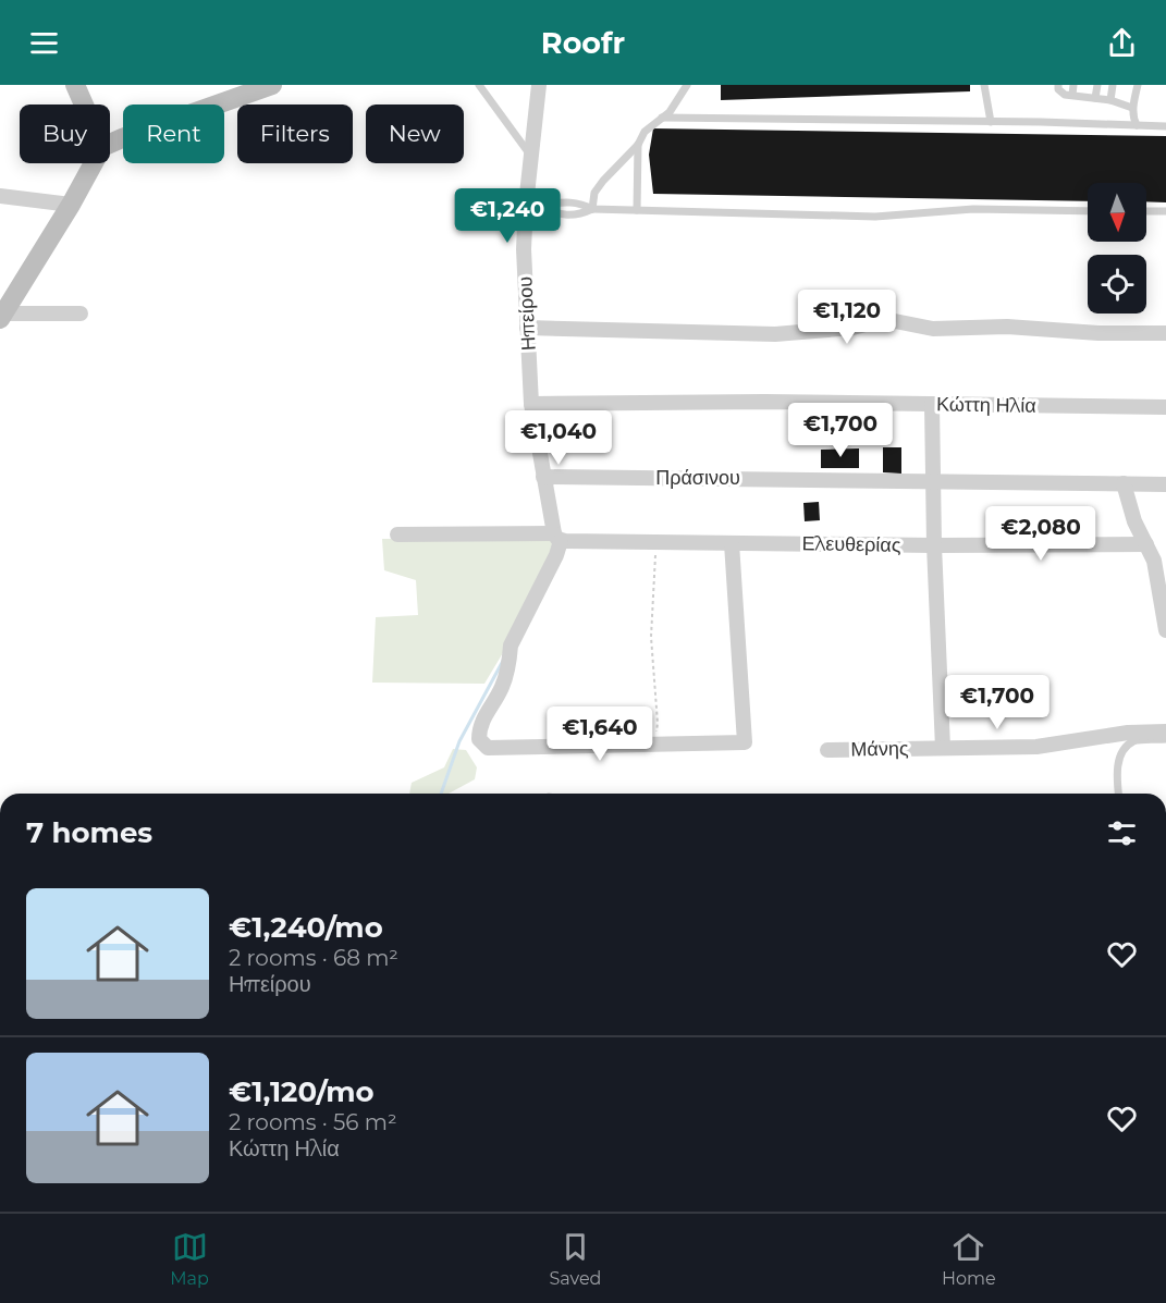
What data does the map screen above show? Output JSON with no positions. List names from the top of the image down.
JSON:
{
  "streets": {
    "street": [
      "Ηπείρου",
      "Κώττη Ηλία",
      "Πράσινου",
      "Ελευθερίας",
      "Μάνης"
    ]
  },
  "crossings": [
    ["Ηπείρου", "Κώττη Ηλία"],
    ["Ηπείρου", "Πράσινου"],
    ["Ηπείρου", "Ελευθερίας"]
  ],
  "north": "bottom",
  "page": {
    "header": "Roofr",
    "chip": [
      "Buy",
      "Rent",
      "Filters",
      "New"
    ],
    "price": [
      "€1,240",
      "€1,120",
      "€1,700",
      "€1,040",
      "€2,080",
      "€1,700",
      "€1,640"
    ],
    "heading": "7 homes",
    "list": [
      {
        "name": "€1,240/mo",
        "note": "2 rooms · 68 m² · Ηπείρου"
      },
      {
        "name": "€1,120/mo",
        "note": "2 rooms · 56 m² · Κώττη Ηλία"
      }
    ],
    "tabs": ["Map", "Saved", "Home"]
  }
}
